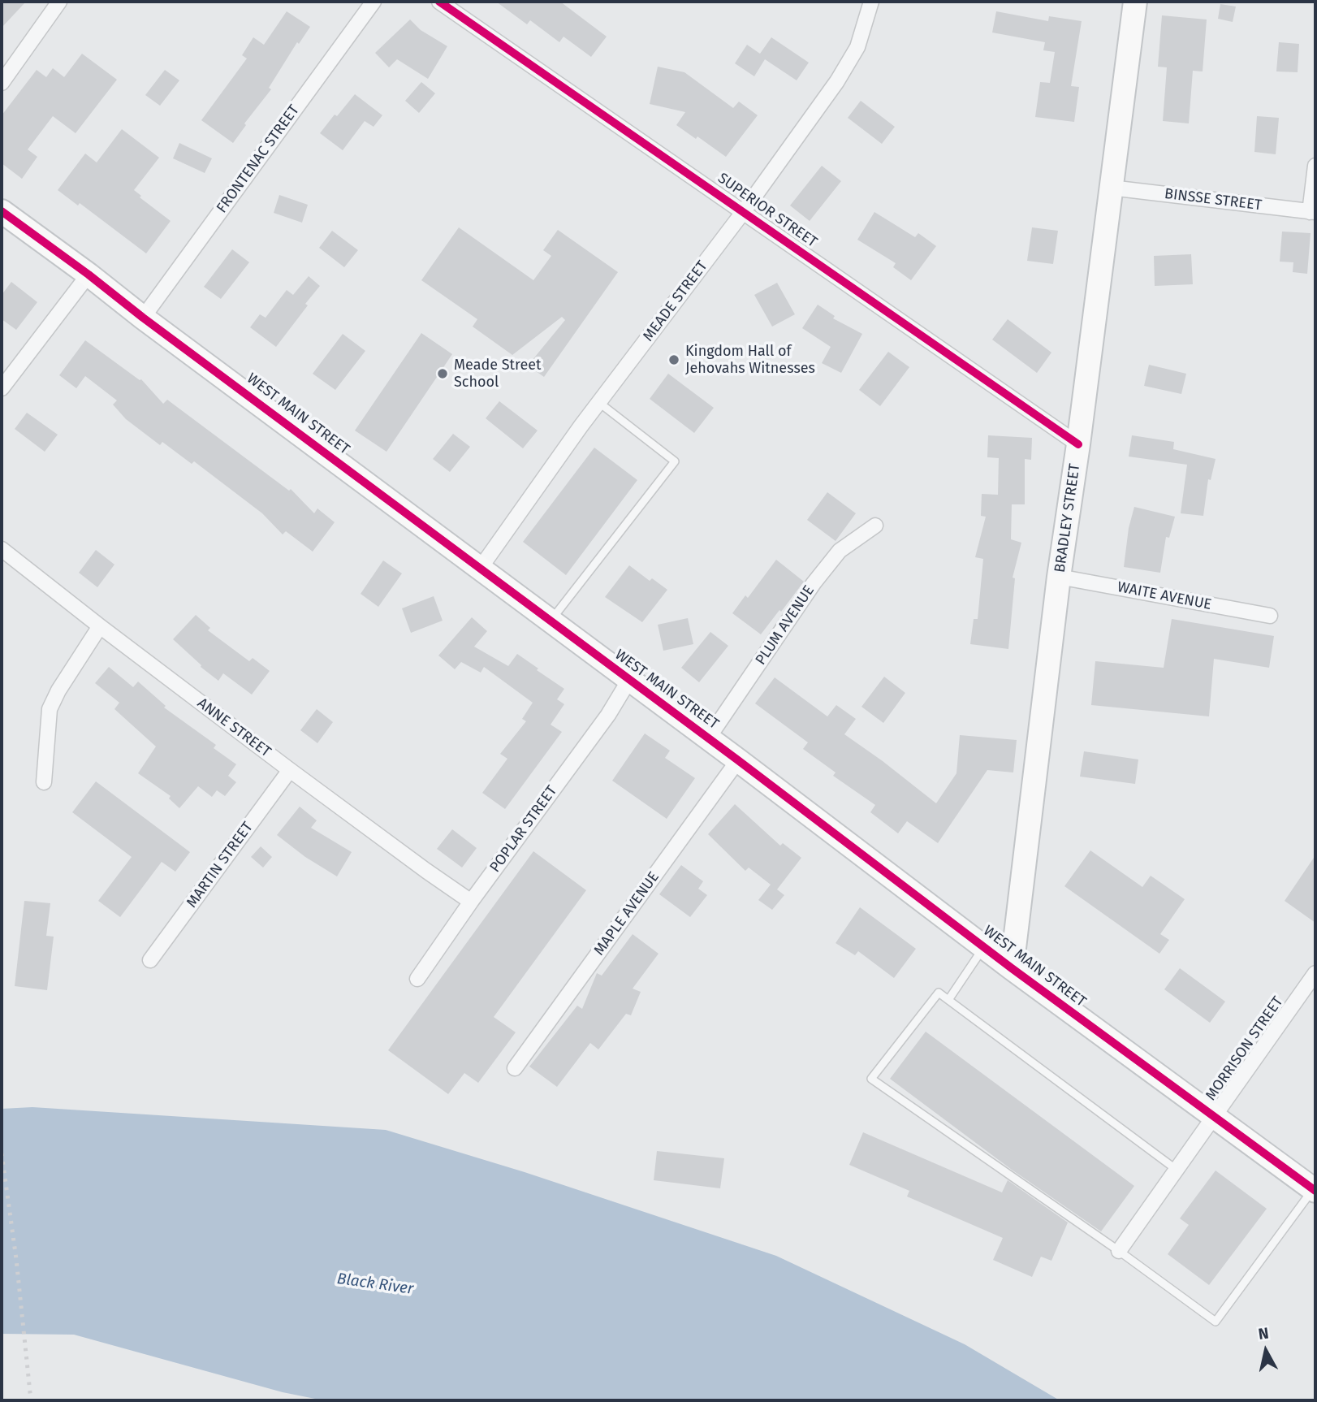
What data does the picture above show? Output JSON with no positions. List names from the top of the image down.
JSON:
{
  "streets": {
    "main road": ["WEST MAIN STREET", "BRADLEY STREET"],
    "street": [
      "FRONTENAC STREET",
      "BINSSE STREET",
      "SUPERIOR STREET",
      "MEADE STREET",
      "WAITE AVENUE",
      "PLUM AVENUE",
      "ANNE STREET",
      "POPLAR STREET",
      "MARTIN STREET",
      "MAPLE AVENUE",
      "MORRISON STREET"
    ]
  },
  "crossings": [
    ["FRONTENAC STREET", "WEST MAIN STREET"],
    ["BINSSE STREET", "BRADLEY STREET"],
    ["SUPERIOR STREET", "MEADE STREET"],
    ["SUPERIOR STREET", "BRADLEY STREET"],
    ["MEADE STREET", "WEST MAIN STREET"],
    ["WEST MAIN STREET", "BRADLEY STREET"],
    ["WEST MAIN STREET", "PLUM AVENUE"],
    ["WEST MAIN STREET", "POPLAR STREET"],
    ["WEST MAIN STREET", "MAPLE AVENUE"],
    ["WEST MAIN STREET", "MORRISON STREET"],
    ["BRADLEY STREET", "WAITE AVENUE"],
    ["ANNE STREET", "POPLAR STREET"],
    ["ANNE STREET", "MARTIN STREET"]
  ],
  "water": ["Black River"],
  "places": ["Kingdom Hall of Jehovahs Witnesses", "Meade Street School"],
  "north": "top"
}
